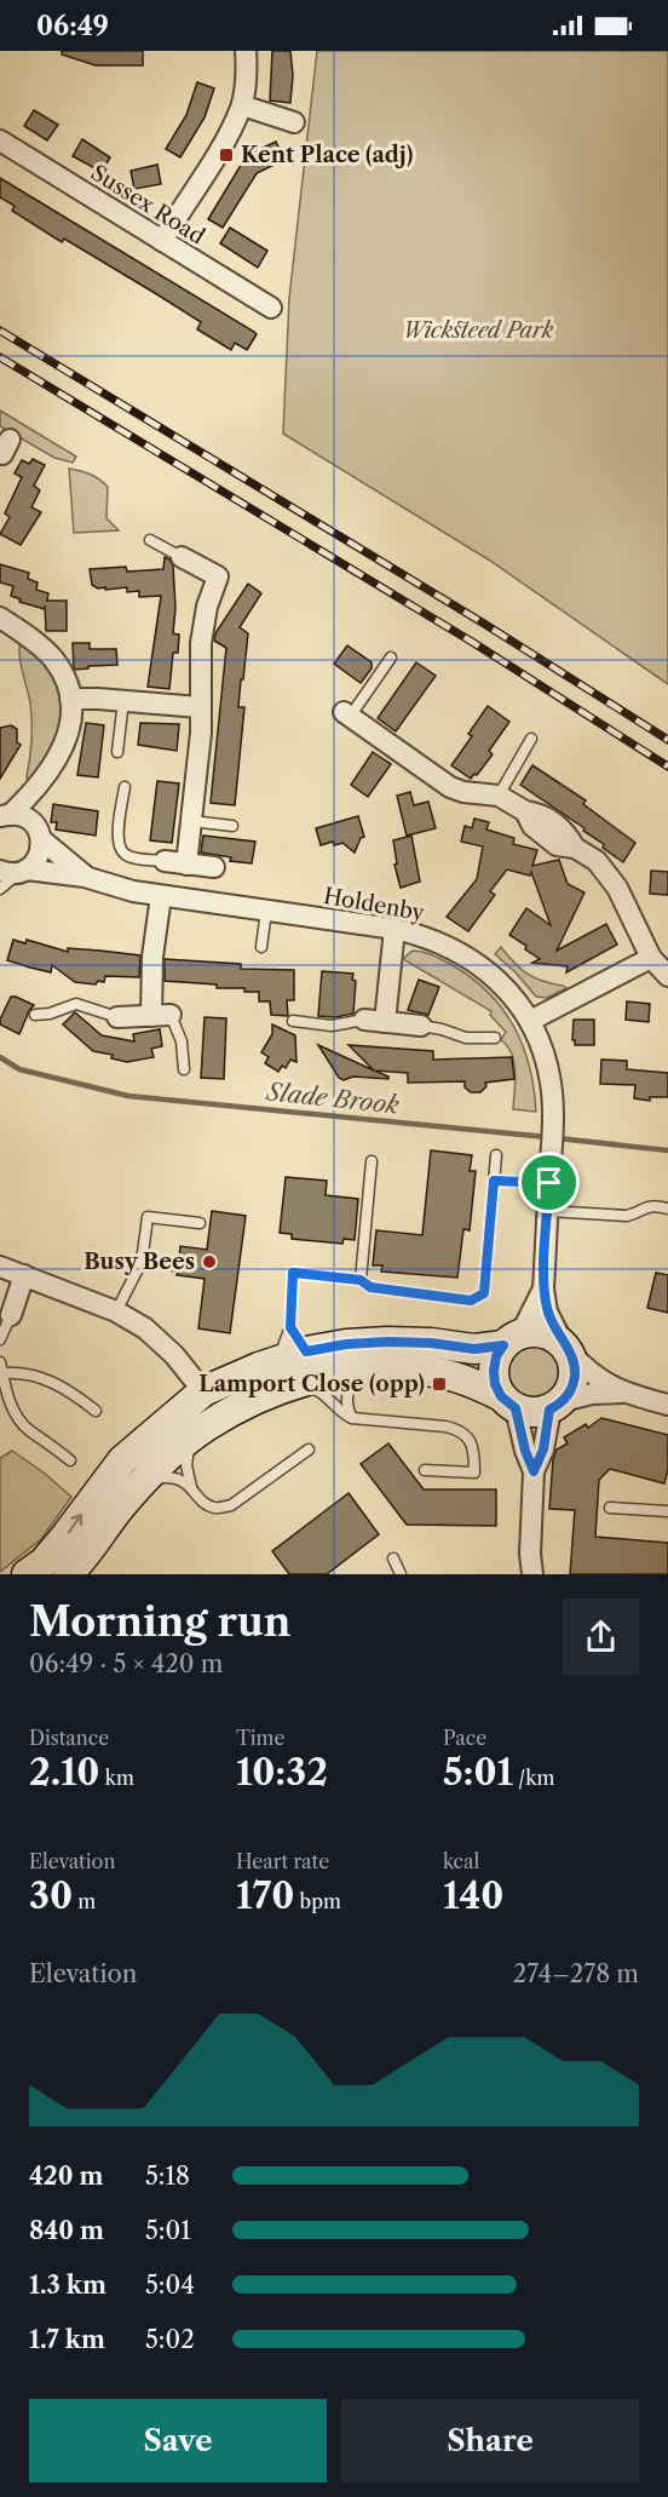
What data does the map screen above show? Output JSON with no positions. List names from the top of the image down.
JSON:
{
  "streets": {
    "street": ["Sussex Road", "Holdenby"]
  },
  "water": ["Slade Brook"],
  "parks": ["Wicksteed Park"],
  "places": {
    "transit": ["Kent Place (adj)", "Lamport Close (opp)"],
    "other": ["Busy Bees"]
  },
  "page": {
    "status": "06:49",
    "heading": ["Morning run", "06:49 · 5 × 420 m"],
    "stats": [
      ["Distance", "2.10 km"],
      ["Time", "10:32"],
      ["Pace", "5:01 /km"],
      ["Elevation", "30 m"],
      ["Heart rate", "170 bpm"],
      ["kcal", "140"]
    ],
    "chart": ["Elevation", "274–278 m"],
    "list": [
      {
        "name": "420 m",
        "note": "5:18"
      },
      {
        "name": "840 m",
        "note": "5:01"
      },
      {
        "name": "1.3 km",
        "note": "5:04"
      },
      {
        "name": "1.7 km",
        "note": "5:02"
      }
    ],
    "buttons": ["Save", "Share"]
  }
}
